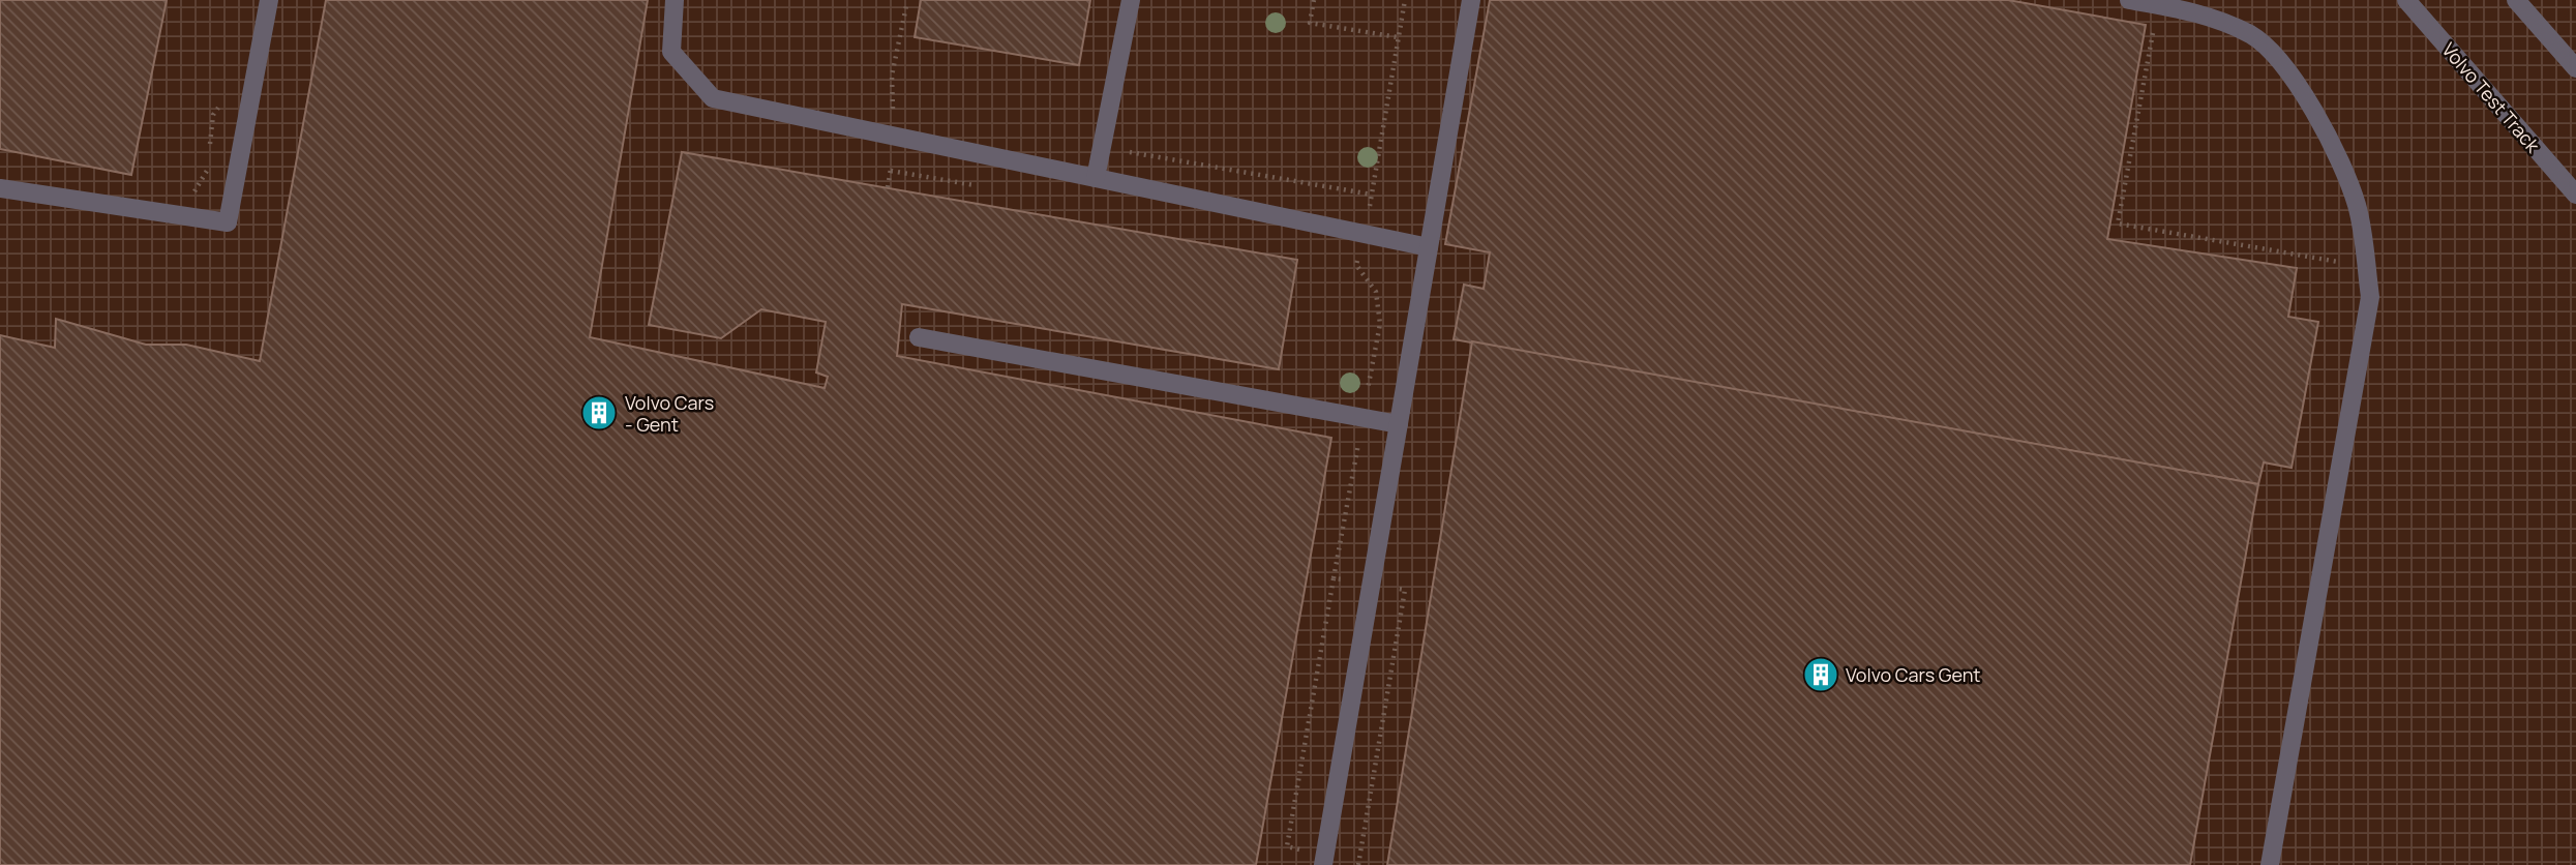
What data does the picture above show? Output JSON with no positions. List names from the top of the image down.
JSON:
{
  "streets": {
    "street": ["Volvo Test Track"]
  },
  "places": {
    "building": ["Volvo Cars - Gent", "Volvo Cars Gent"]
  }
}
